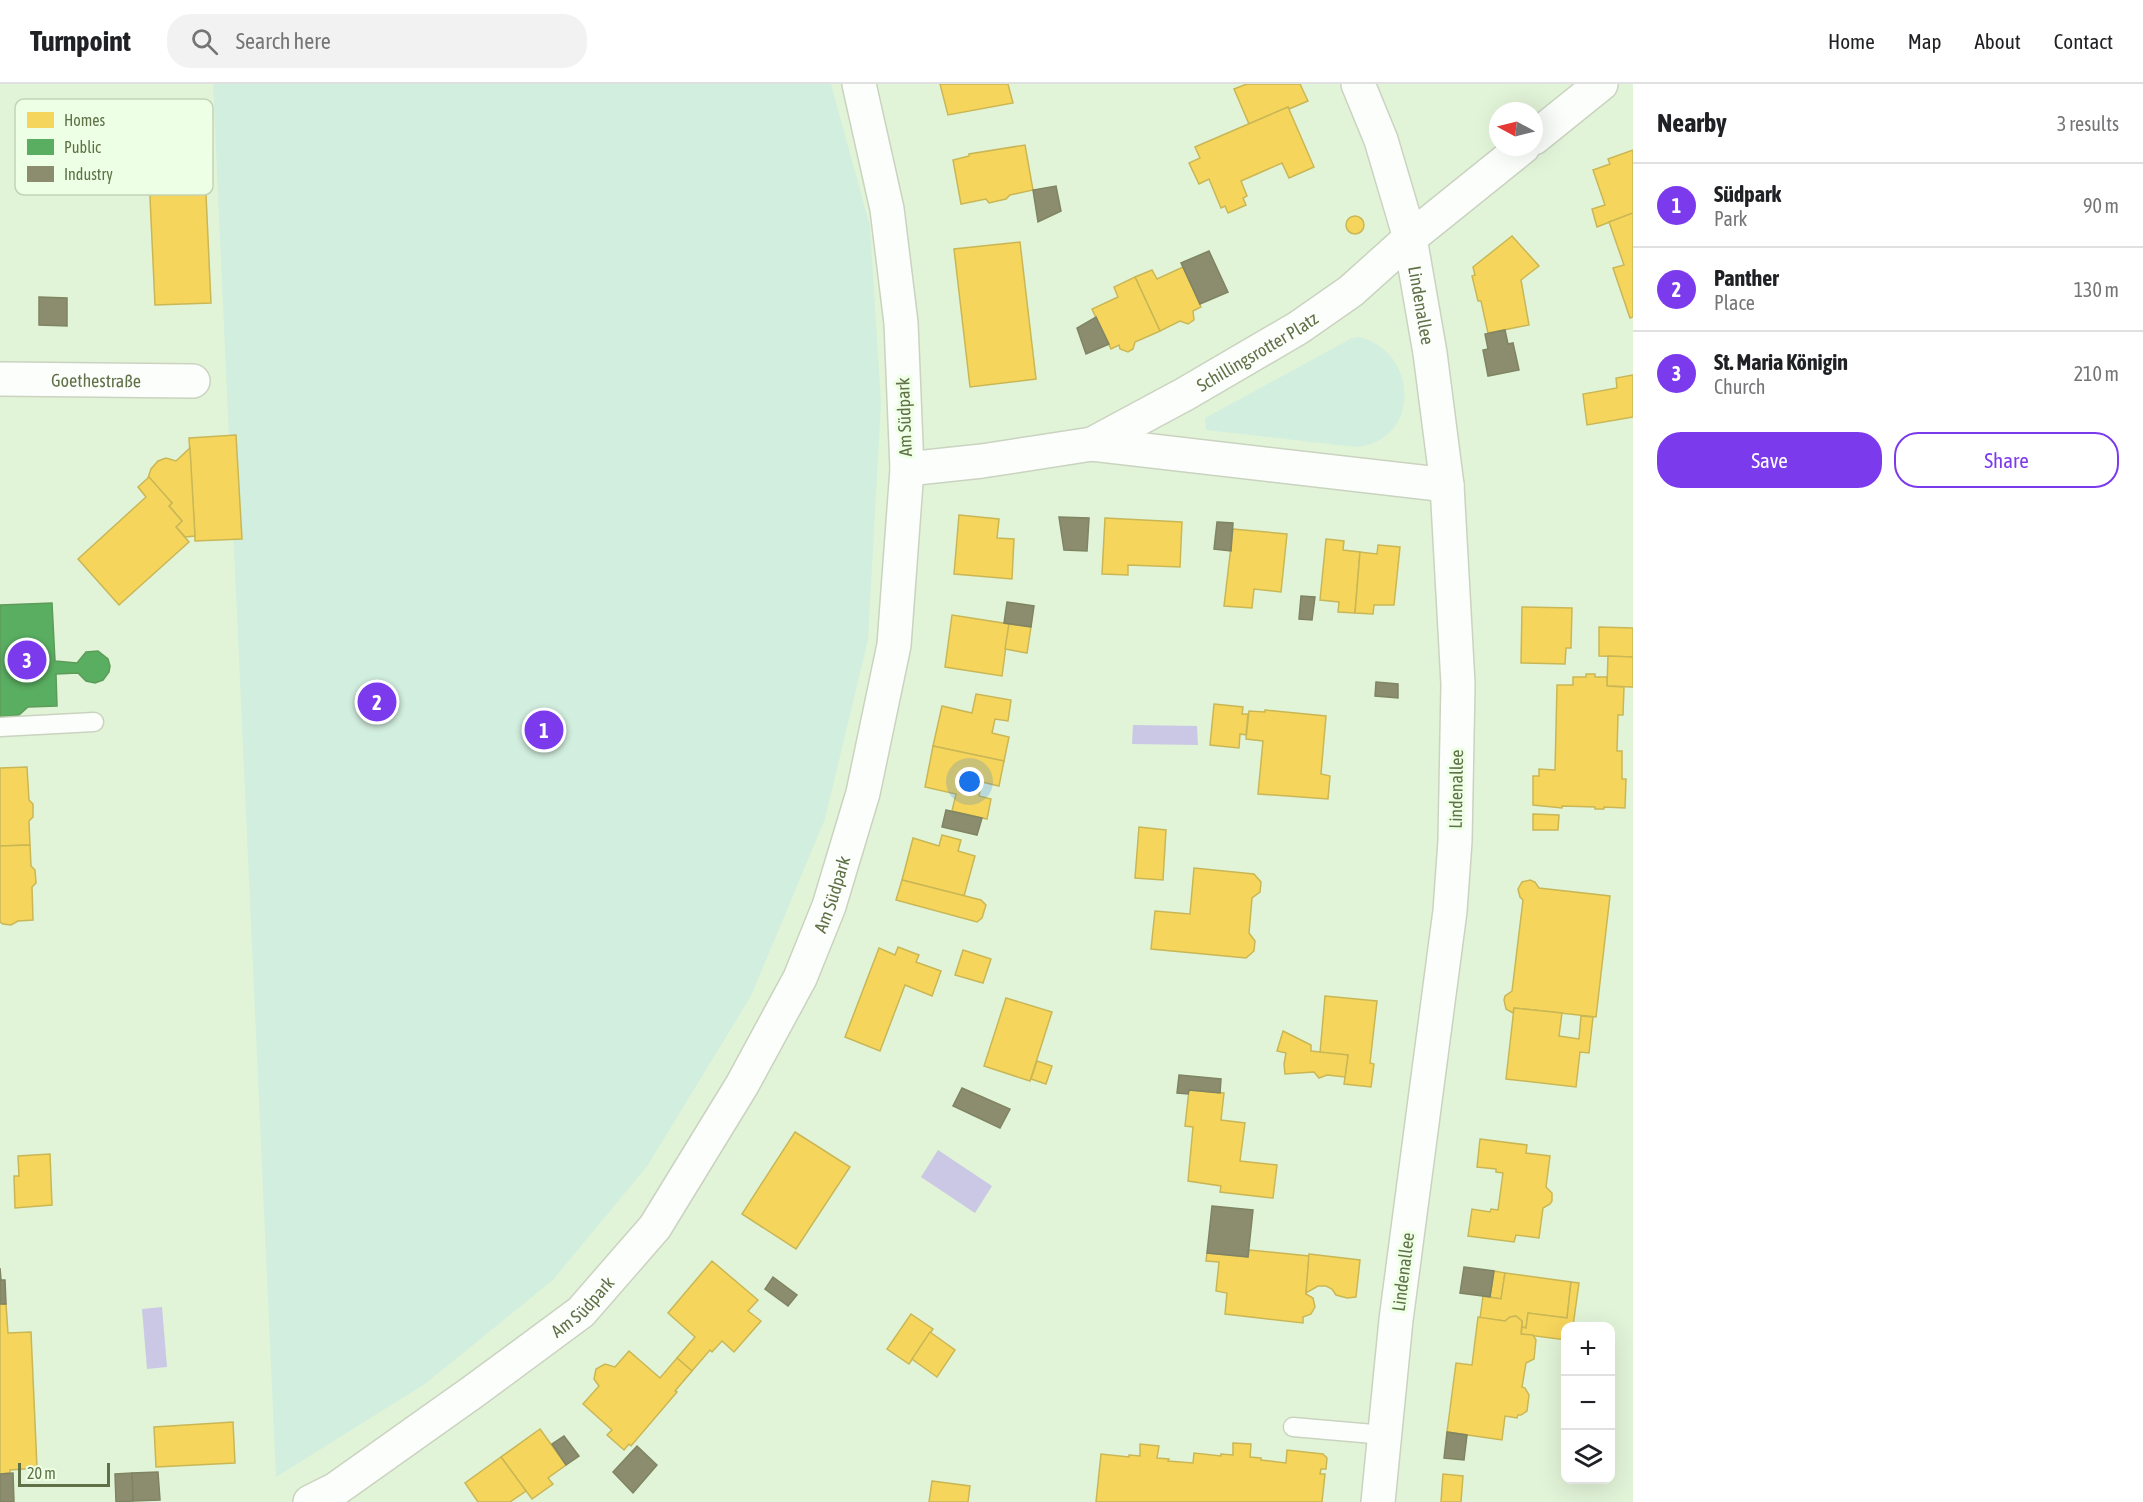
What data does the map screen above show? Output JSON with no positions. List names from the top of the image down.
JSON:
{
  "streets": {
    "street": [
      "Lindenallee",
      "Schillingsrotter Platz",
      "Goethestraße",
      "Am Südpark"
    ]
  },
  "crossings": [
    ["Lindenallee", "Schillingsrotter Platz"],
    ["Schillingsrotter Platz", "Am Südpark"]
  ],
  "legend": ["Homes", "Public", "Industry"],
  "scale_bar": "20 m",
  "north": "left",
  "page": {
    "header": "Turnpoint",
    "search": "Search here",
    "nav": [
      "Home",
      "Map",
      "About",
      "Contact"
    ],
    "heading": ["Nearby", "3 results"],
    "list": [
      {
        "mark": "1",
        "name": "Südpark",
        "note": "Park",
        "value": "90 m"
      },
      {
        "mark": "2",
        "name": "Panther",
        "note": "Place",
        "value": "130 m"
      },
      {
        "mark": "3",
        "name": "St. Maria Königin",
        "note": "Church",
        "value": "210 m"
      }
    ],
    "buttons": ["Save", "Share"],
    "pins": ["3", "2", "1"],
    "map_buttons": ["+", "−"],
    "scale": "20 m"
  }
}
